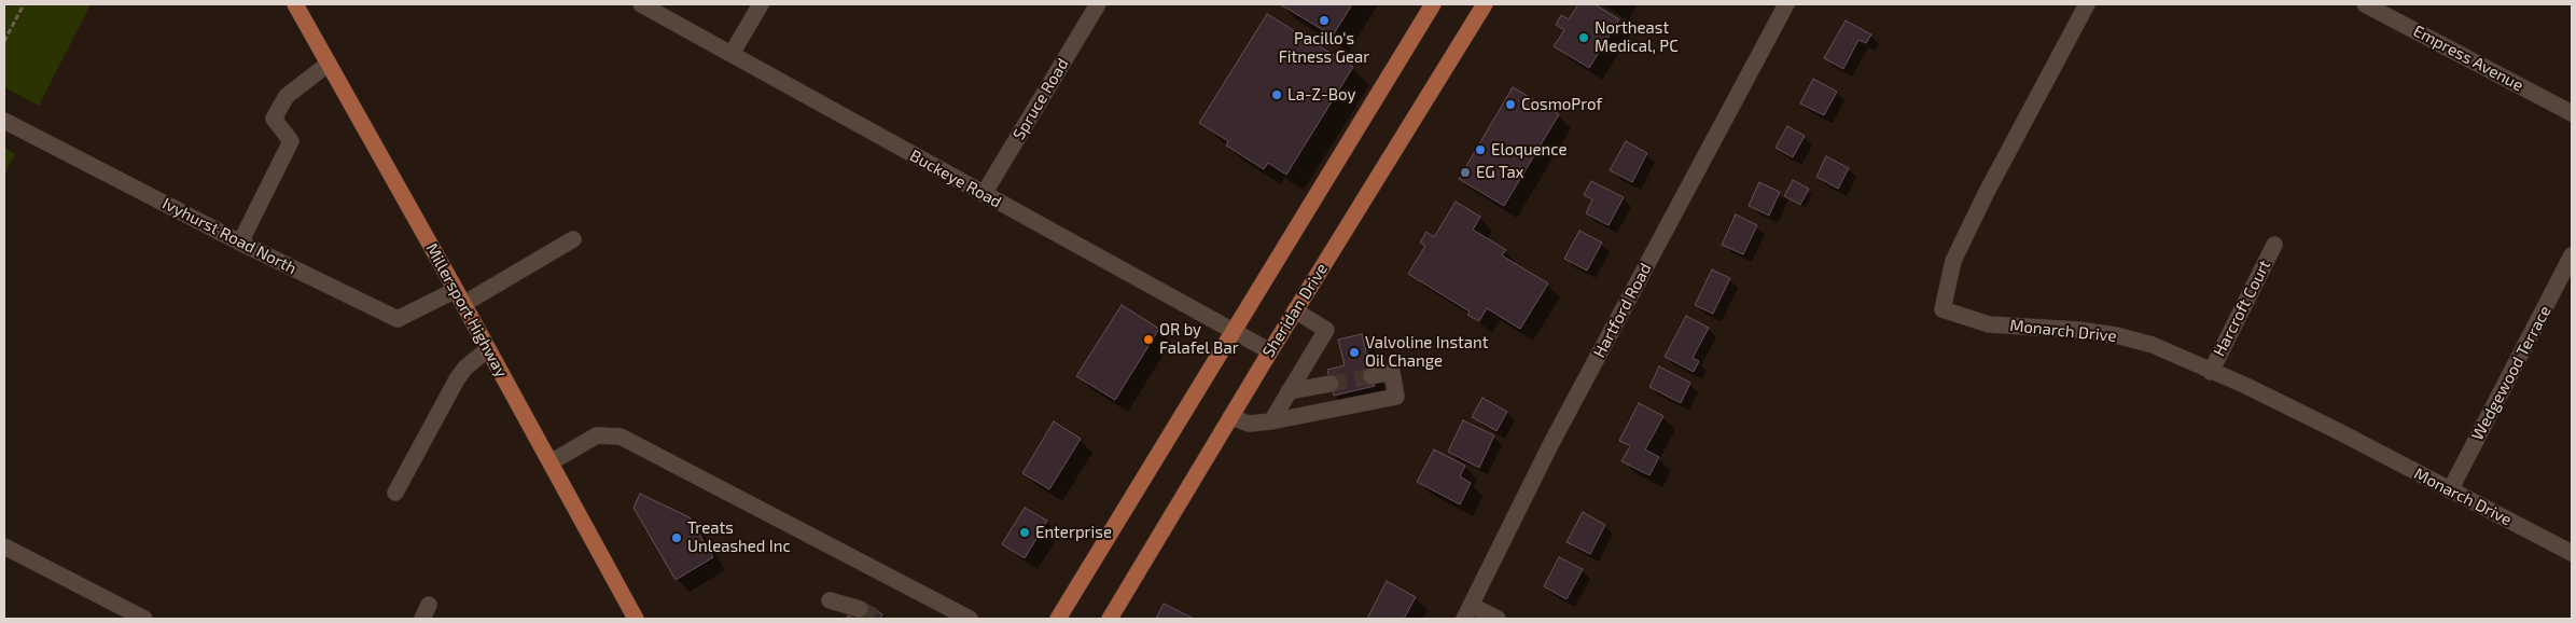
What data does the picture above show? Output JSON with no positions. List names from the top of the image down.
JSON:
{
  "streets": {
    "main road": ["Millersport Highway", "Sheridan Drive"],
    "street": [
      "Empress Avenue",
      "Spruce Road",
      "Buckeye Road",
      "Ivyhurst Road North",
      "Harcroft Court",
      "Hartford Road",
      "Monarch Drive",
      "Wedgewood Terrace"
    ]
  },
  "crossings": [
    ["Spruce Road", "Buckeye Road"],
    ["Buckeye Road", "Sheridan Drive"],
    ["Ivyhurst Road North", "Millersport Highway"],
    ["Harcroft Court", "Monarch Drive"],
    ["Monarch Drive", "Wedgewood Terrace"]
  ],
  "places": [
    "Pacillo's Fitness Gear",
    "Northeast Medical, PC",
    "La-Z-Boy",
    "CosmoProf",
    "Eloquence",
    "EG Tax",
    "OR by Falafel Bar",
    "Valvoline Instant Oil Change",
    "Enterprise",
    "Treats Unleashed Inc"
  ]
}
